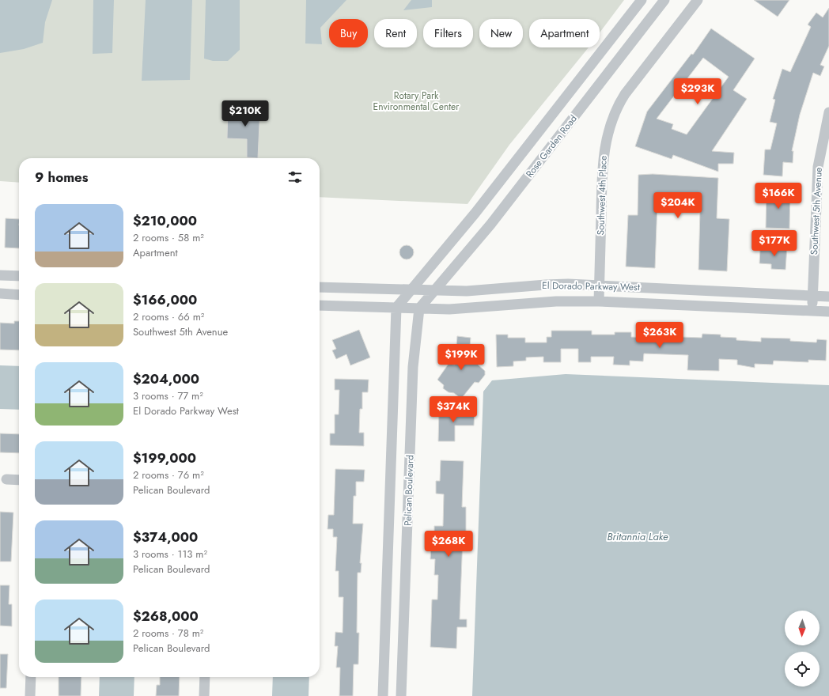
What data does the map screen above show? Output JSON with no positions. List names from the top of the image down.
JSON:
{
  "streets": {
    "street": [
      "Rose Garden Road",
      "Southwest 4th Place",
      "Southwest 5th Avenue",
      "El Dorado Parkway West",
      "Pelican Boulevard"
    ]
  },
  "crossings": [
    ["Rose Garden Road", "El Dorado Parkway West"],
    ["Southwest 4th Place", "El Dorado Parkway West"],
    ["Southwest 5th Avenue", "El Dorado Parkway West"],
    ["El Dorado Parkway West", "Pelican Boulevard"]
  ],
  "water": ["Britannia Lake"],
  "parks": ["Rotary Park Environmental Center"],
  "north": "bottom",
  "page": {
    "chip": [
      "Buy",
      "Rent",
      "Filters",
      "New",
      "Apartment"
    ],
    "price": [
      "$293K",
      "$210K",
      "$166K",
      "$204K",
      "$177K",
      "$263K",
      "$199K",
      "$374K",
      "$268K"
    ],
    "heading": "9 homes",
    "list": [
      {
        "name": "$210,000",
        "note": "2 rooms · 58 m² · Apartment"
      },
      {
        "name": "$166,000",
        "note": "2 rooms · 66 m² · Southwest 5th Avenue"
      },
      {
        "name": "$204,000",
        "note": "3 rooms · 77 m² · El Dorado Parkway West"
      },
      {
        "name": "$199,000",
        "note": "2 rooms · 76 m² · Pelican Boulevard"
      },
      {
        "name": "$374,000",
        "note": "3 rooms · 113 m² · Pelican Boulevard"
      },
      {
        "name": "$268,000",
        "note": "2 rooms · 78 m² · Pelican Boulevard"
      }
    ]
  }
}
